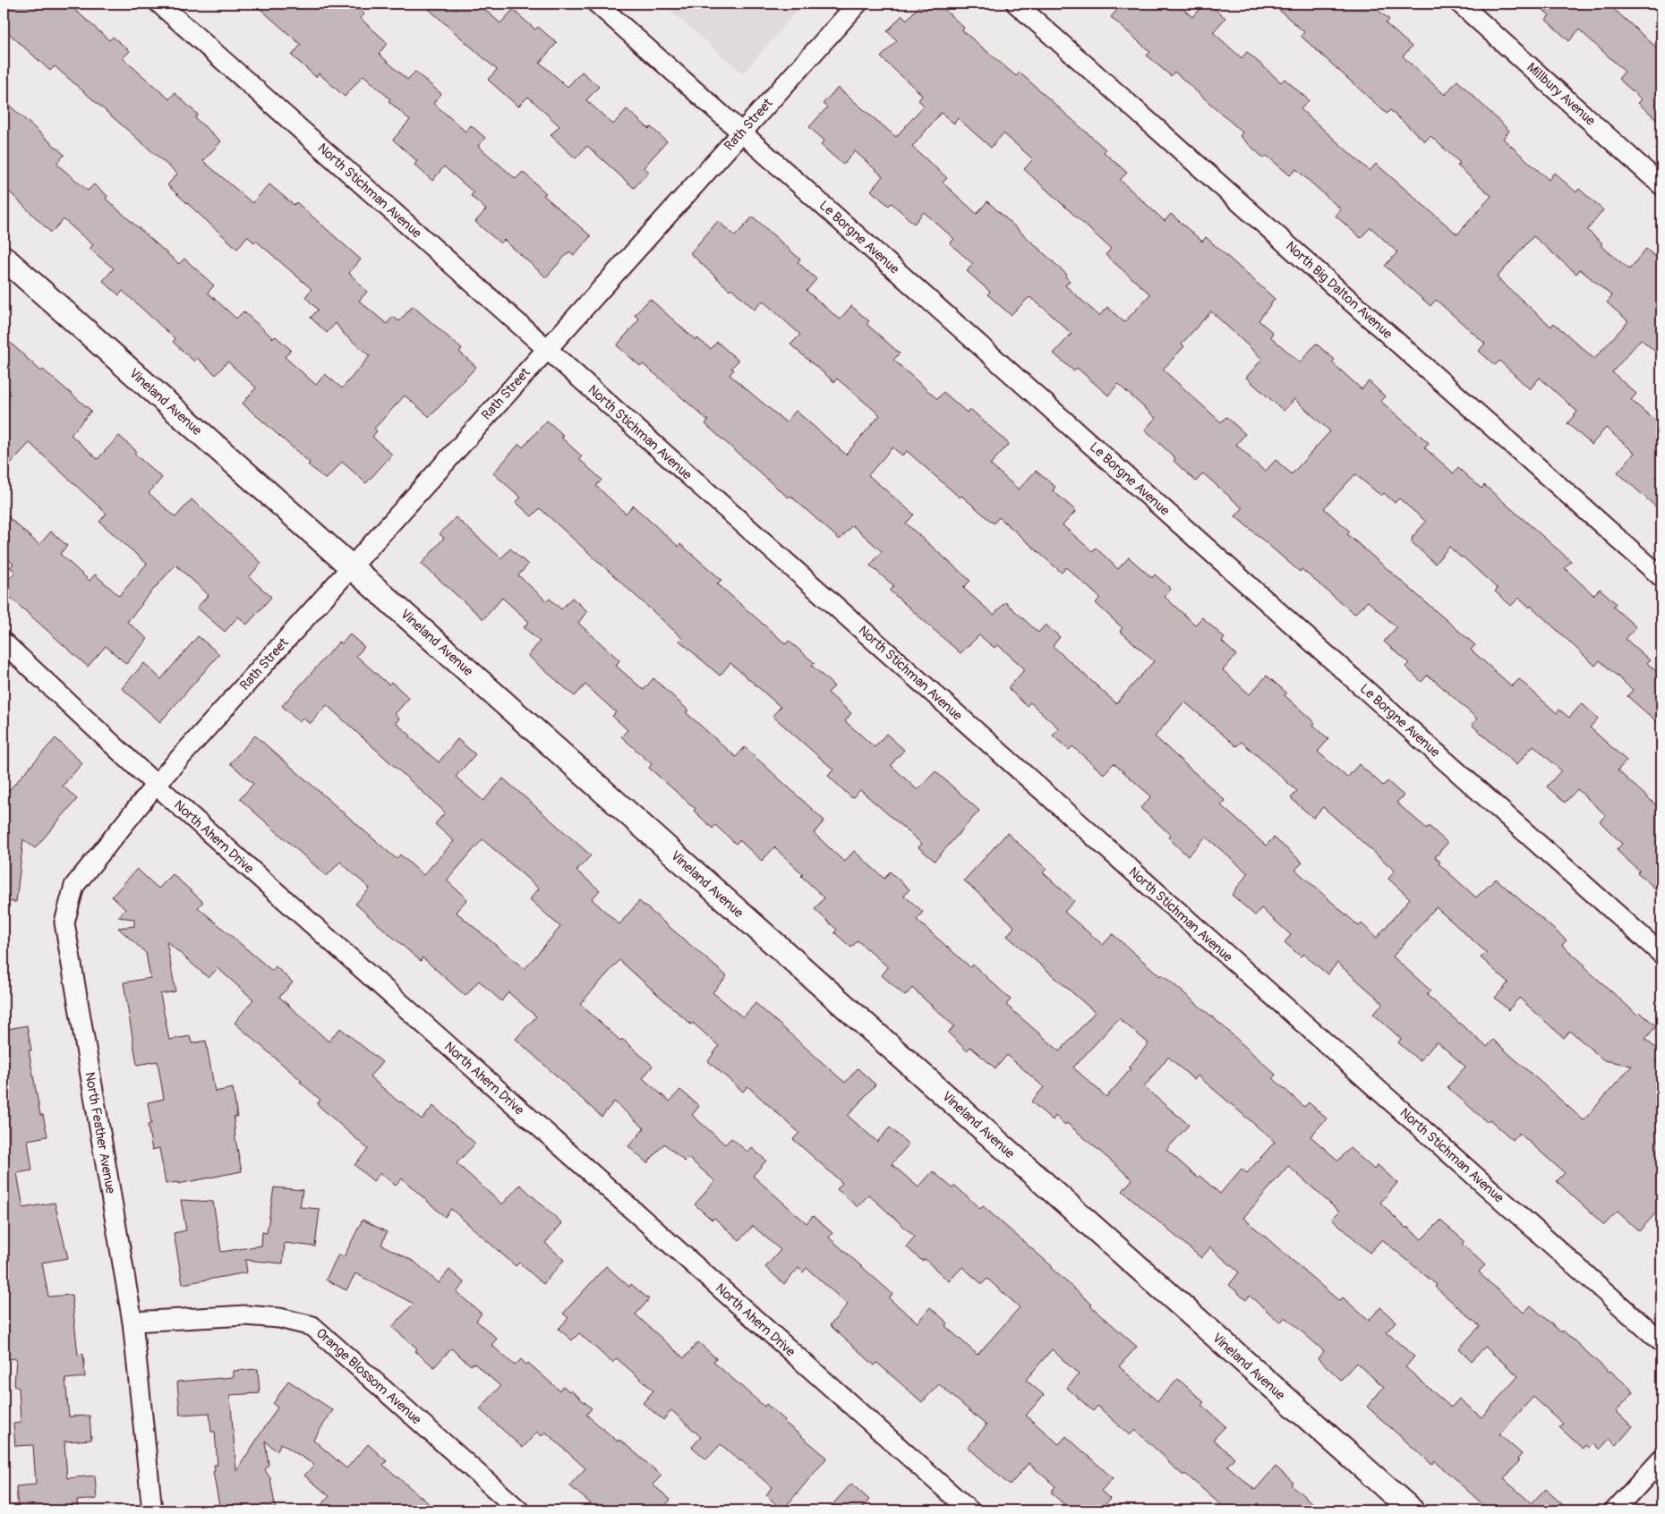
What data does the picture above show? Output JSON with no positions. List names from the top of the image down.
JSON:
{
  "streets": {
    "street": [
      "Millbury Avenue",
      "Rath Street",
      "North Stichman Avenue",
      "Le Borgne Avenue",
      "North Big Dalton Avenue",
      "Vineland Avenue",
      "North Ahern Drive",
      "North Feather Avenue",
      "Orange Blossom Avenue"
    ]
  },
  "crossings": [
    ["Rath Street", "North Stichman Avenue"],
    ["Rath Street", "Le Borgne Avenue"],
    ["Rath Street", "Vineland Avenue"],
    ["Rath Street", "North Ahern Drive"],
    ["Rath Street", "North Feather Avenue"],
    ["North Ahern Drive", "North Feather Avenue"],
    ["North Feather Avenue", "Orange Blossom Avenue"]
  ]
}
